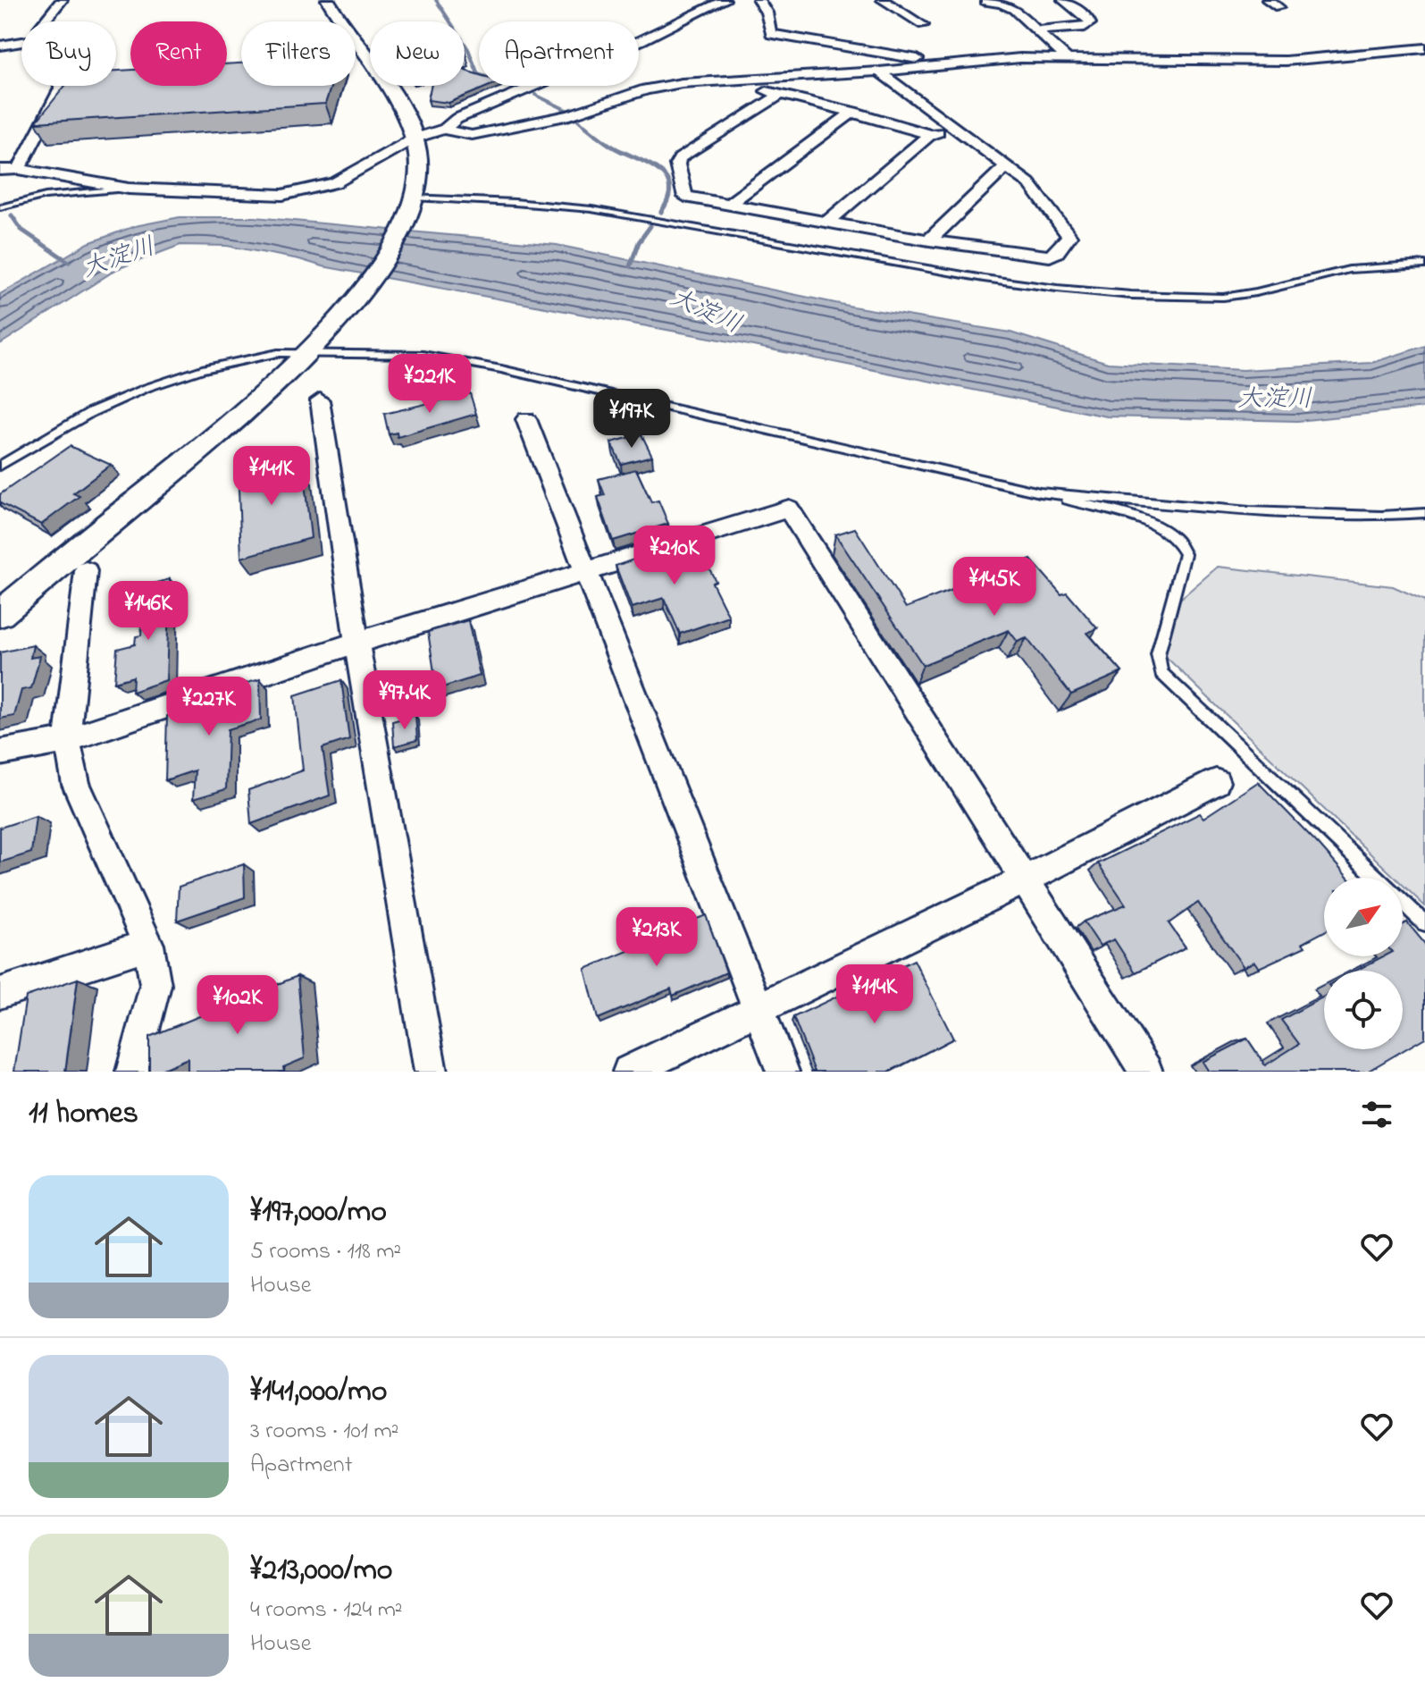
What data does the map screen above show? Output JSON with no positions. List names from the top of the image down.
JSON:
{
  "water": ["大淀川"],
  "north": "top right",
  "page": {
    "chip": [
      "Buy",
      "Rent",
      "Filters",
      "New",
      "Apartment"
    ],
    "price": [
      "¥221K",
      "¥197K",
      "¥141K",
      "¥210K",
      "¥145K",
      "¥146K",
      "¥97.4K",
      "¥227K",
      "¥213K",
      "¥114K",
      "¥102K"
    ],
    "heading": "11 homes",
    "list": [
      {
        "name": "¥197,000/mo",
        "note": "5 rooms · 118 m² · House"
      },
      {
        "name": "¥141,000/mo",
        "note": "3 rooms · 101 m² · Apartment"
      },
      {
        "name": "¥213,000/mo",
        "note": "4 rooms · 124 m² · House"
      }
    ]
  }
}
